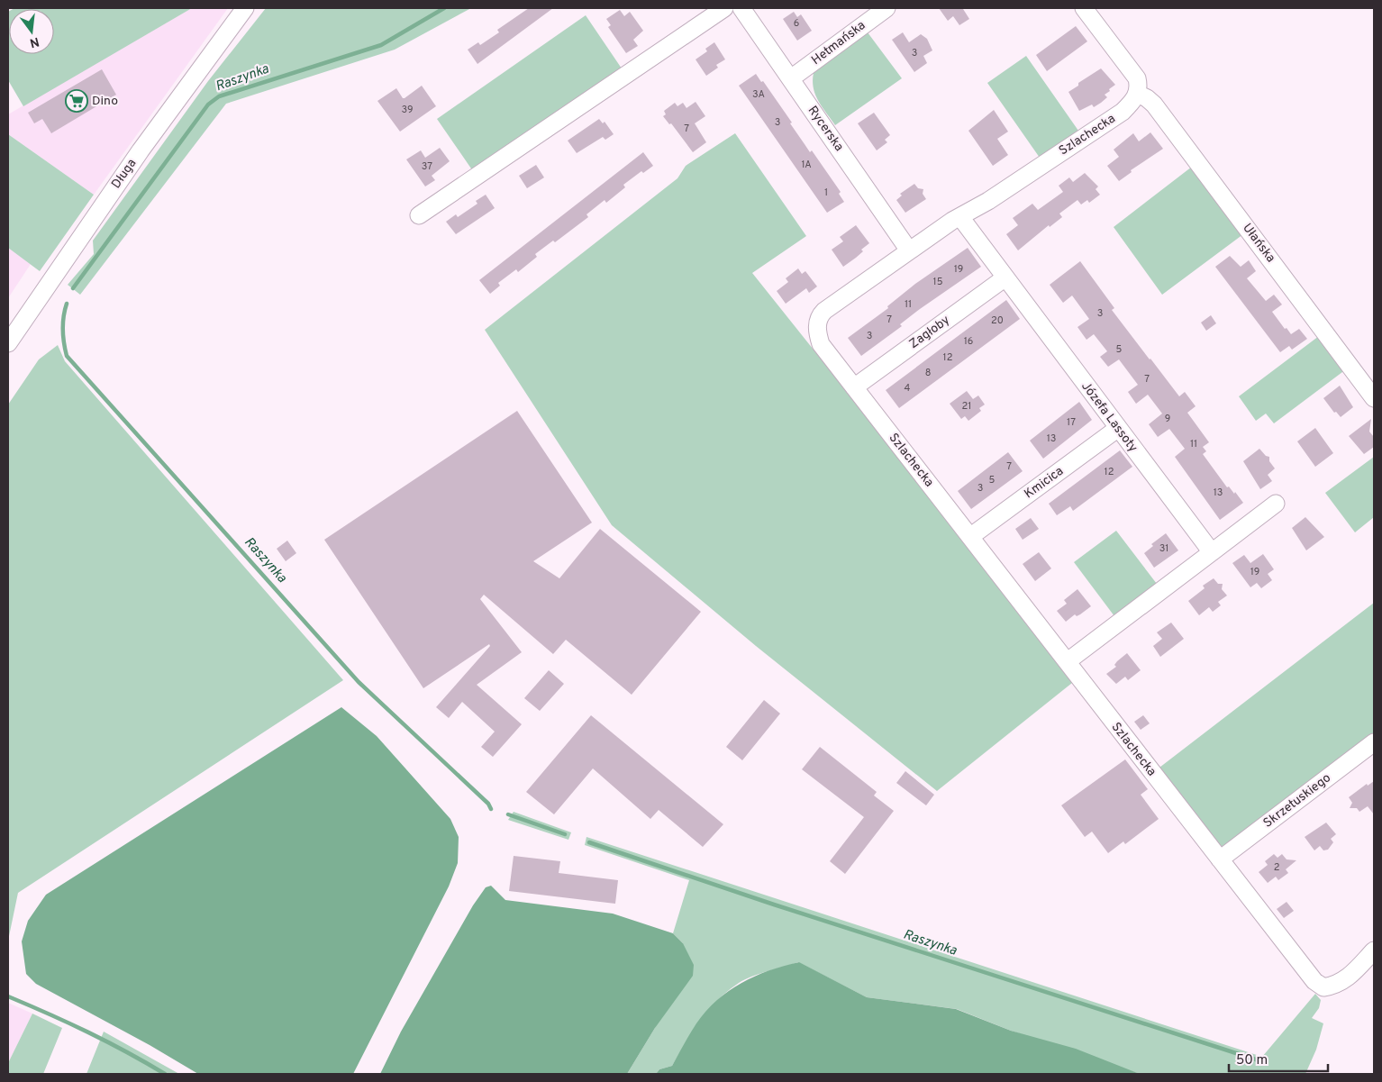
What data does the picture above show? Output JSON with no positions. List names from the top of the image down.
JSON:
{
  "streets": {
    "street": [
      "Hetmańska",
      "Rycerska",
      "Szlachecka",
      "Długa",
      "Ułańska",
      "Zagłoby",
      "Józefa Lassoty",
      "Kmicica",
      "Skrzetuskiego"
    ]
  },
  "crossings": [
    ["Hetmańska", "Rycerska"],
    ["Rycerska", "Szlachecka"],
    ["Szlachecka", "Ułańska"],
    ["Szlachecka", "Zagłoby"],
    ["Szlachecka", "Józefa Lassoty"],
    ["Szlachecka", "Kmicica"],
    ["Szlachecka", "Skrzetuskiego"],
    ["Zagłoby", "Józefa Lassoty"],
    ["Józefa Lassoty", "Kmicica"]
  ],
  "water": ["Raszynka"],
  "places": {
    "supermarket": ["Dino"]
  },
  "house_numbers": [
    "6",
    "3",
    "3A",
    "39",
    "3",
    "7",
    "1A",
    "37",
    "1",
    "19",
    "15",
    "11",
    "3",
    "7",
    "20",
    "3",
    "16",
    "5",
    "12",
    "8",
    "7",
    "4",
    "21",
    "9",
    "17",
    "13",
    "11",
    "7",
    "12",
    "5",
    "3",
    "13",
    "31",
    "19",
    "2"
  ],
  "scale_bar": "50 m",
  "north": "bottom"
}
